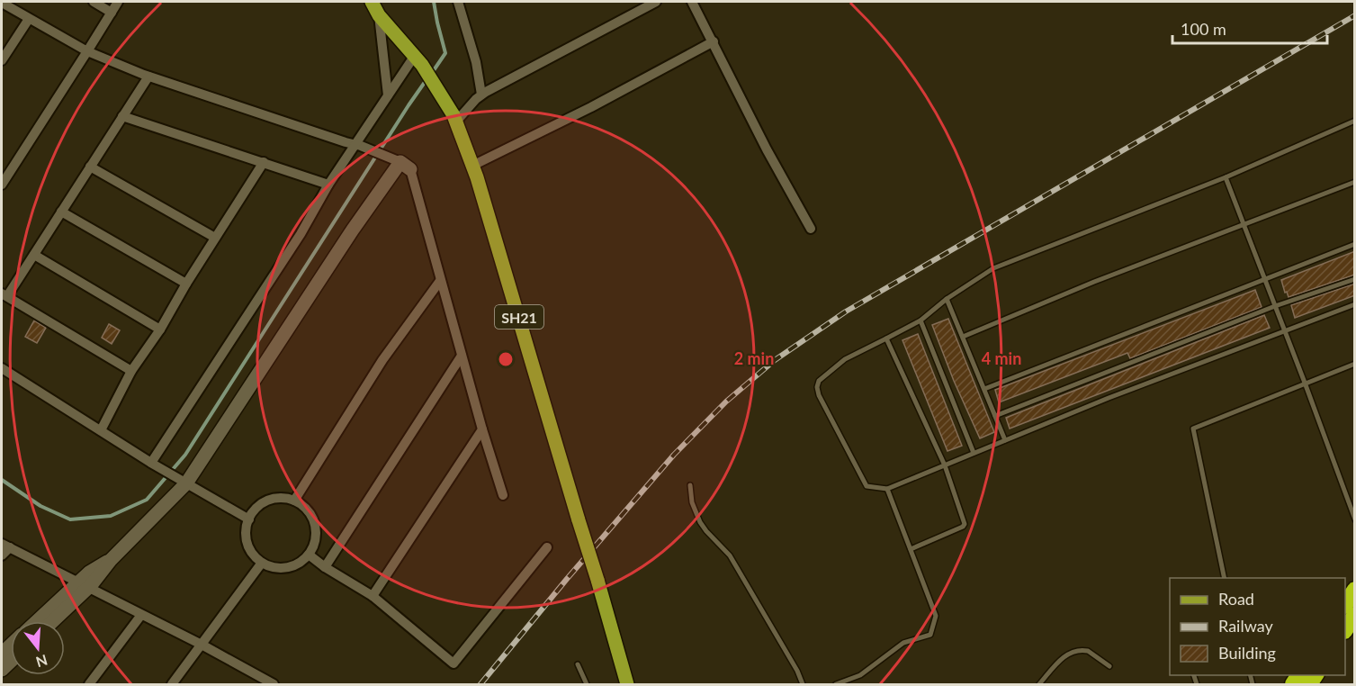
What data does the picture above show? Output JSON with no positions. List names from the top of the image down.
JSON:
{
  "streets": {
    "main road": ["SH21"]
  },
  "legend": ["Road", "Railway", "Building"],
  "scale_bar": "100 m",
  "north": "bottom",
  "rings": ["2 min", "4 min"]
}
